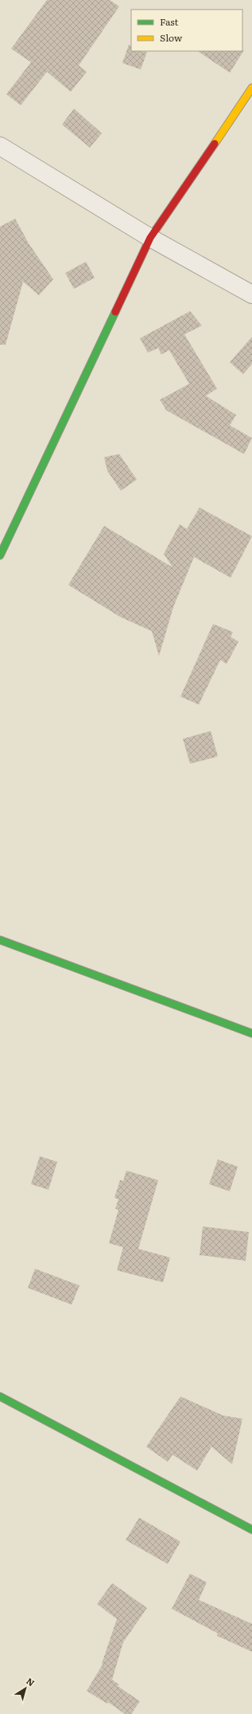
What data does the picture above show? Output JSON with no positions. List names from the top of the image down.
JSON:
{
  "legend": ["Fast", "Slow"],
  "north": "top right"
}
